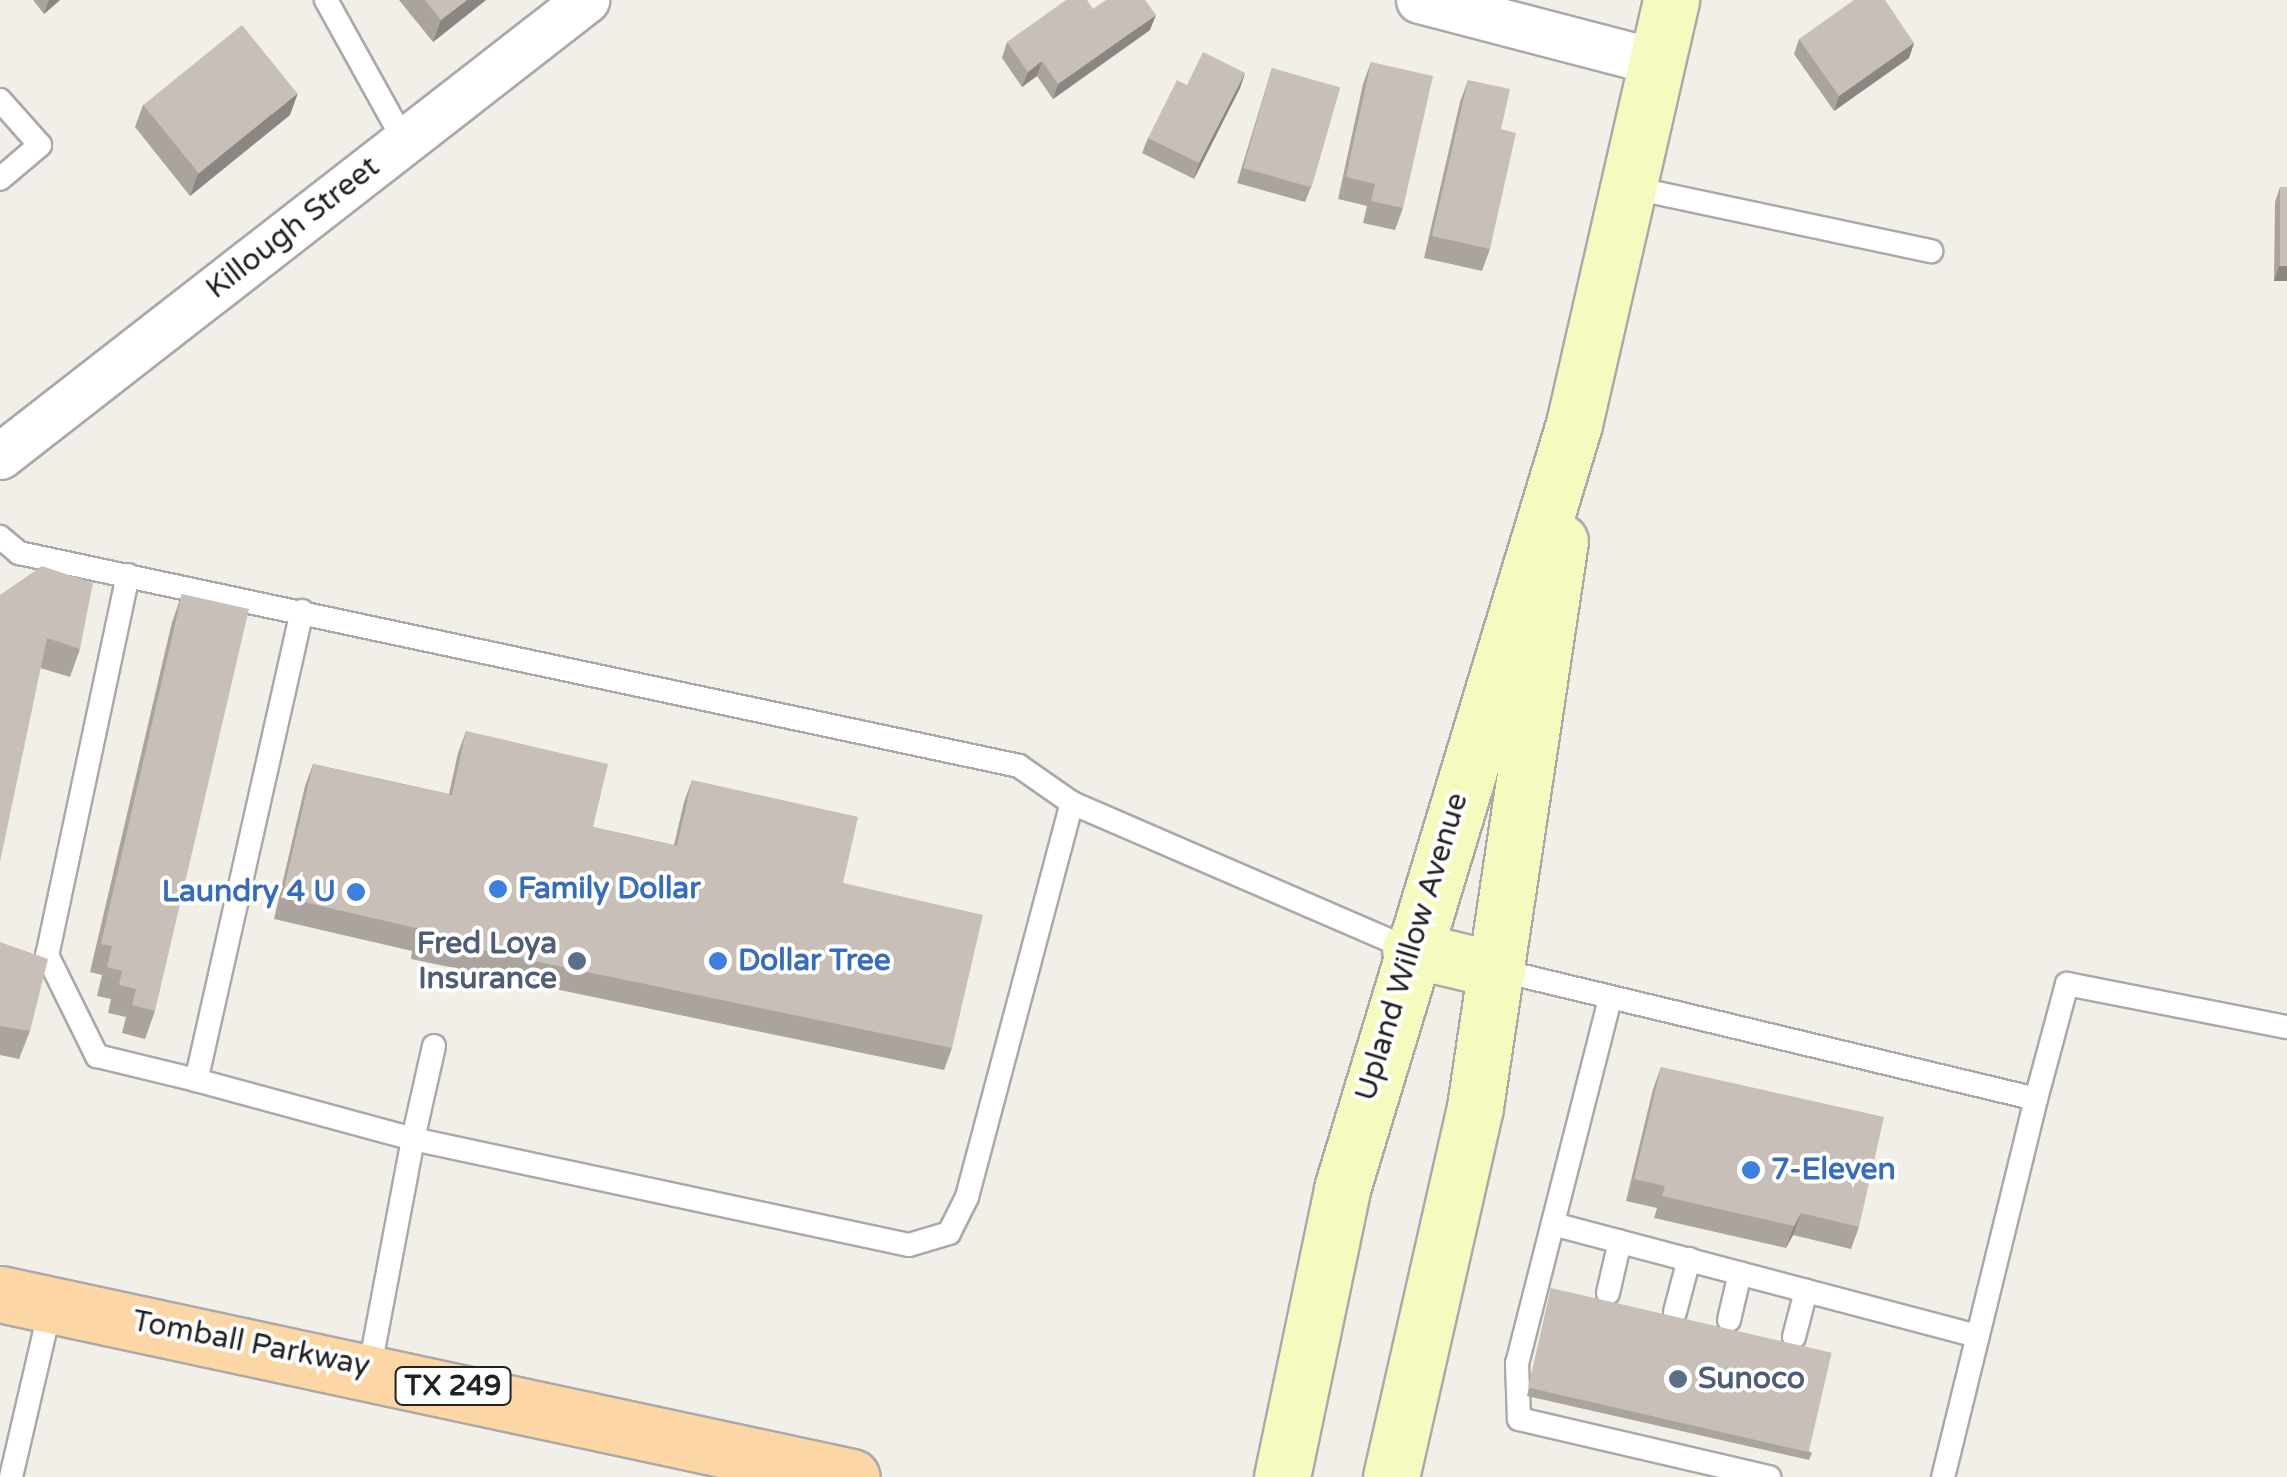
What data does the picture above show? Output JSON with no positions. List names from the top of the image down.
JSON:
{
  "streets": {
    "main road": ["Tomball Parkway", "TX 249"],
    "street": ["Killough Street", "Upland Willow Avenue"]
  },
  "places": [
    "Family Dollar",
    "Laundry 4 U",
    "Fred Loya Insurance",
    "Dollar Tree",
    "7-Eleven",
    "Sunoco"
  ]
}
